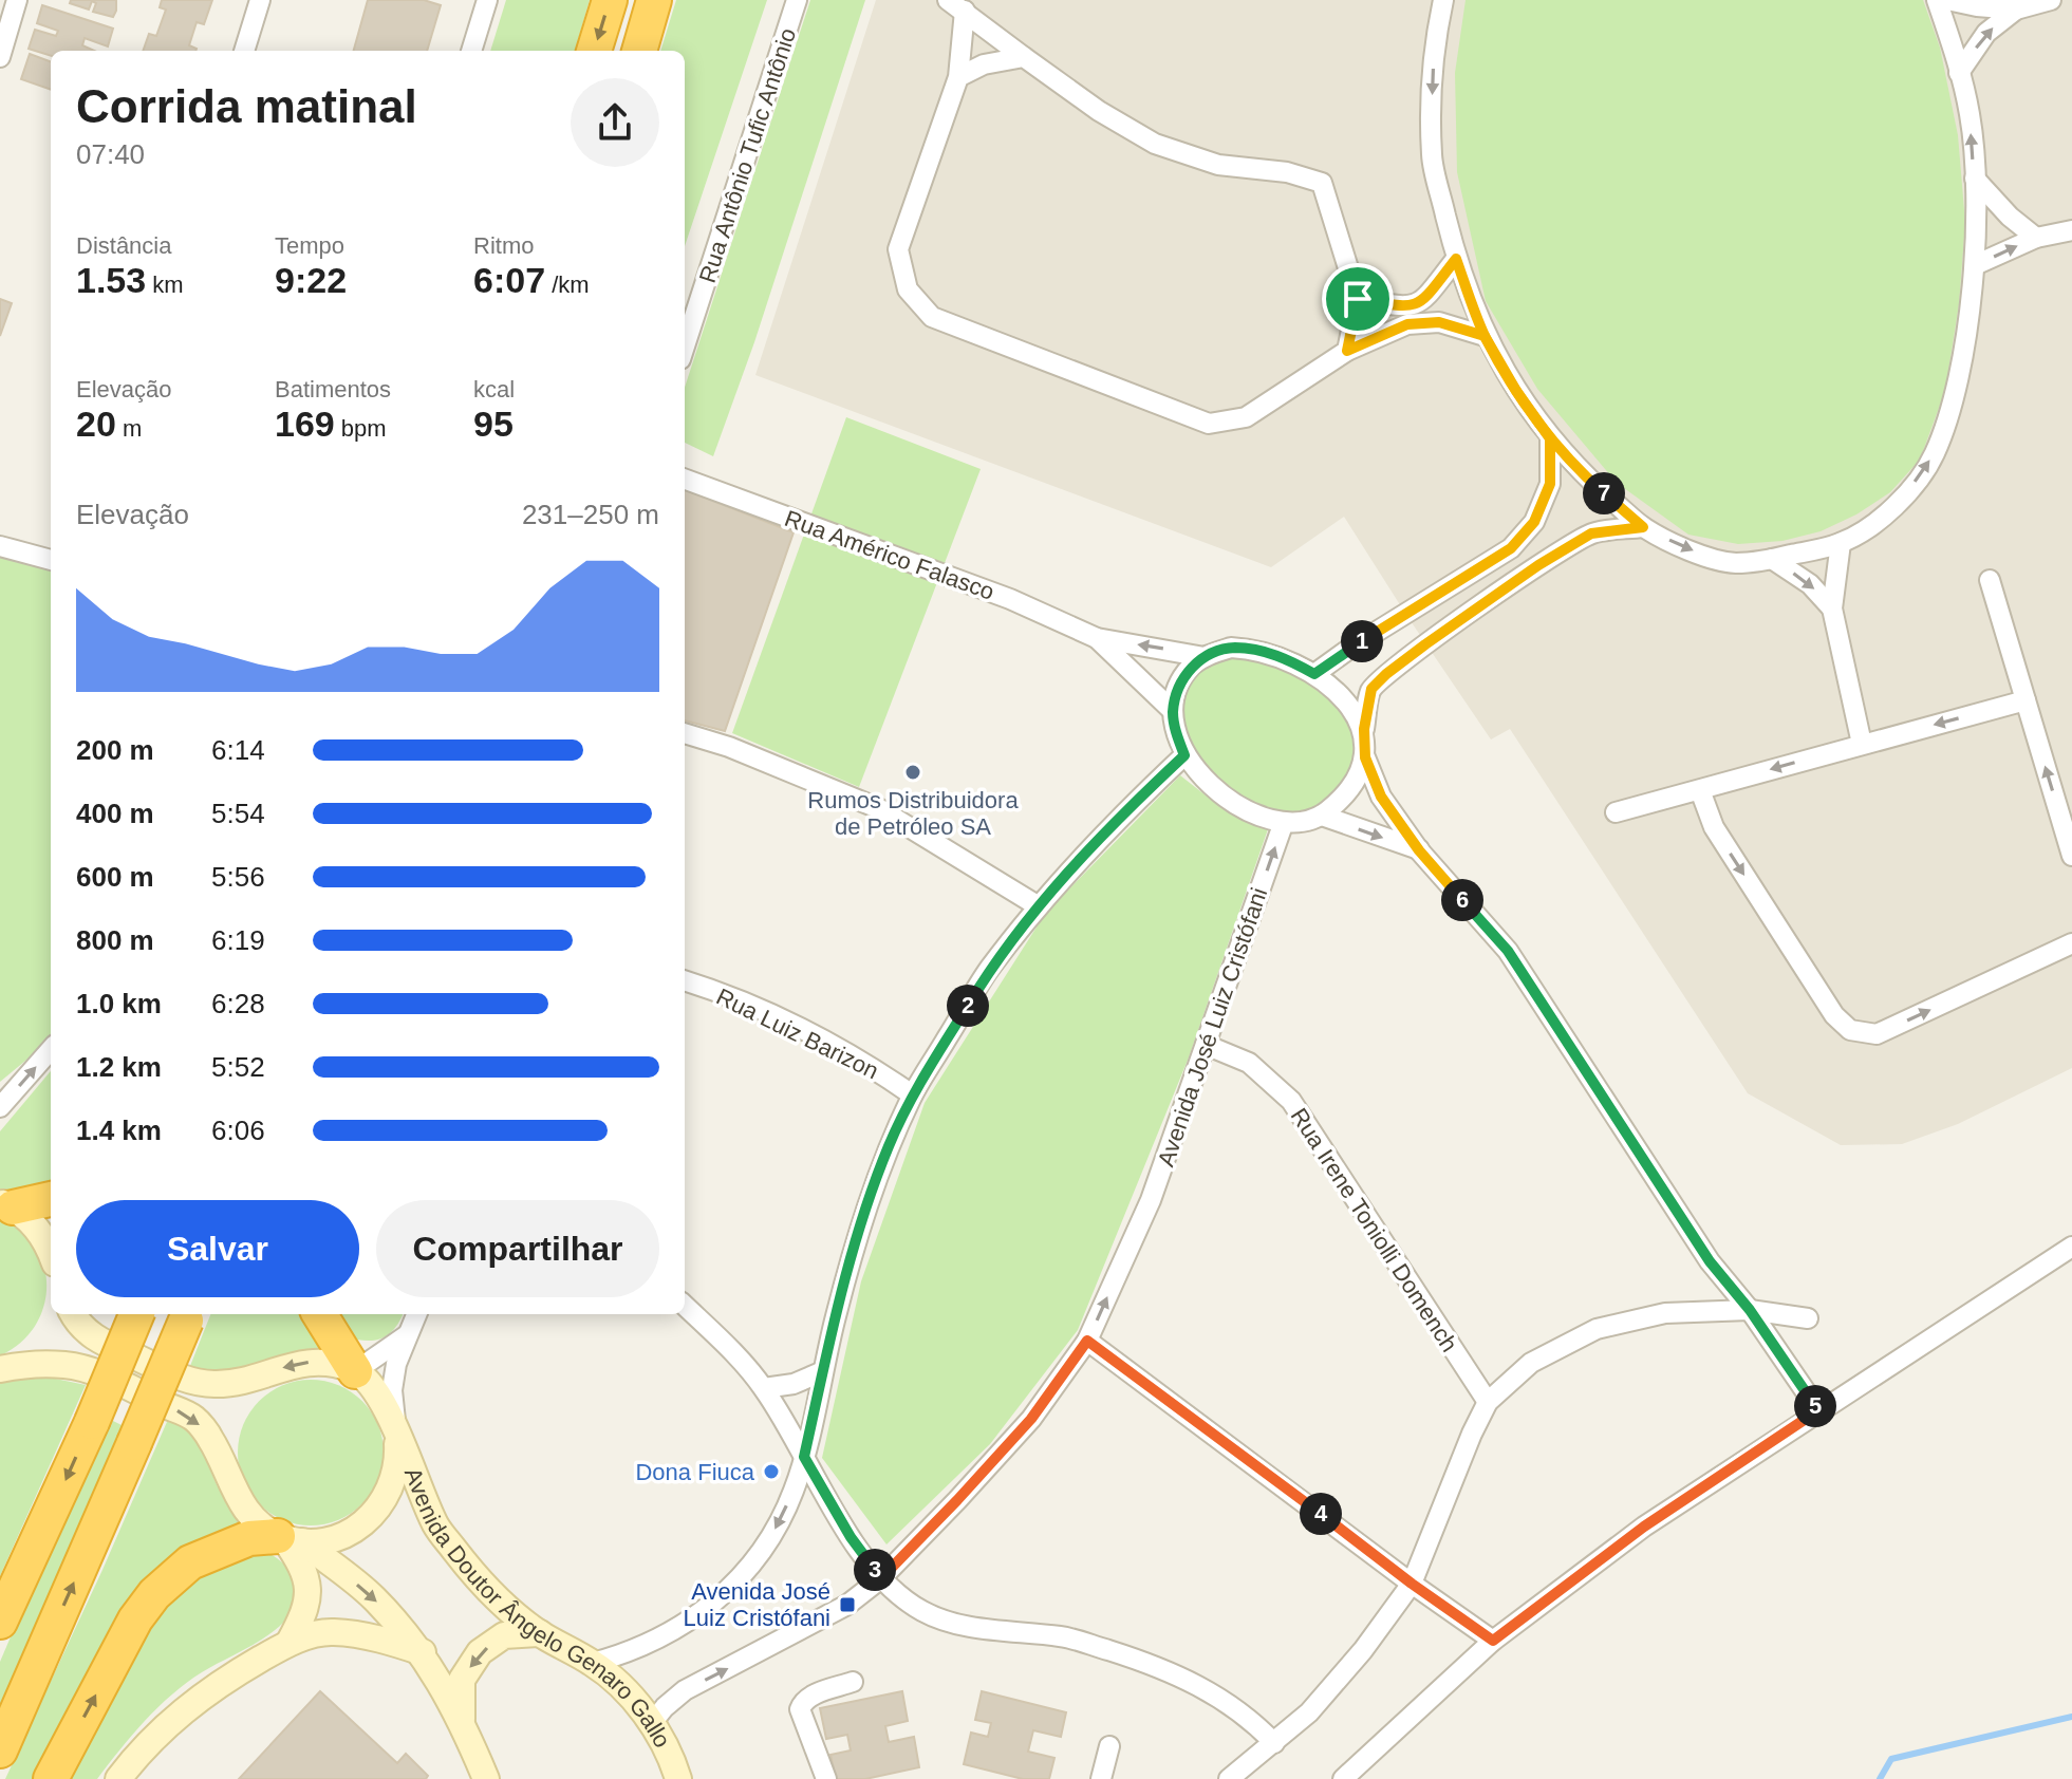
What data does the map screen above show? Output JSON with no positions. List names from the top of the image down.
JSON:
{
  "streets": {
    "main road": ["Avenida Doutor Ângelo Genaro Gallo"],
    "street": [
      "Rua Antônio Tufic Antônio",
      "Rua Américo Falasco",
      "Avenida José Luiz Cristófani",
      "Rua Luiz Barizon",
      "Rua Irene Toniolli Domench"
    ]
  },
  "crossings": [
    ["Rua Américo Falasco", "Avenida José Luiz Cristófani"],
    ["Avenida José Luiz Cristófani", "Rua Irene Toniolli Domench"],
    ["Avenida José Luiz Cristófani", "Avenida Doutor Ângelo Genaro Gallo"]
  ],
  "places": {
    "other": ["Rumos Distribuidora de Petróleo SA", "Dona Fiuca"],
    "transit": ["Avenida José Luiz Cristófani"]
  },
  "page": {
    "heading": ["Corrida matinal", "07:40"],
    "stats": [
      ["Distância", "1.53 km"],
      ["Tempo", "9:22"],
      ["Ritmo", "6:07 /km"],
      ["Elevação", "20 m"],
      ["Batimentos", "169 bpm"],
      ["kcal", "95"]
    ],
    "pins": [
      "7",
      "1",
      "6",
      "2",
      "5",
      "4",
      "3"
    ],
    "chart": ["Elevação", "231–250 m"],
    "list": [
      {
        "name": "200 m",
        "note": "6:14"
      },
      {
        "name": "400 m",
        "note": "5:54"
      },
      {
        "name": "600 m",
        "note": "5:56"
      },
      {
        "name": "800 m",
        "note": "6:19"
      },
      {
        "name": "1.0 km",
        "note": "6:28"
      },
      {
        "name": "1.2 km",
        "note": "5:52"
      },
      {
        "name": "1.4 km",
        "note": "6:06"
      }
    ],
    "buttons": ["Salvar", "Compartilhar"]
  }
}
